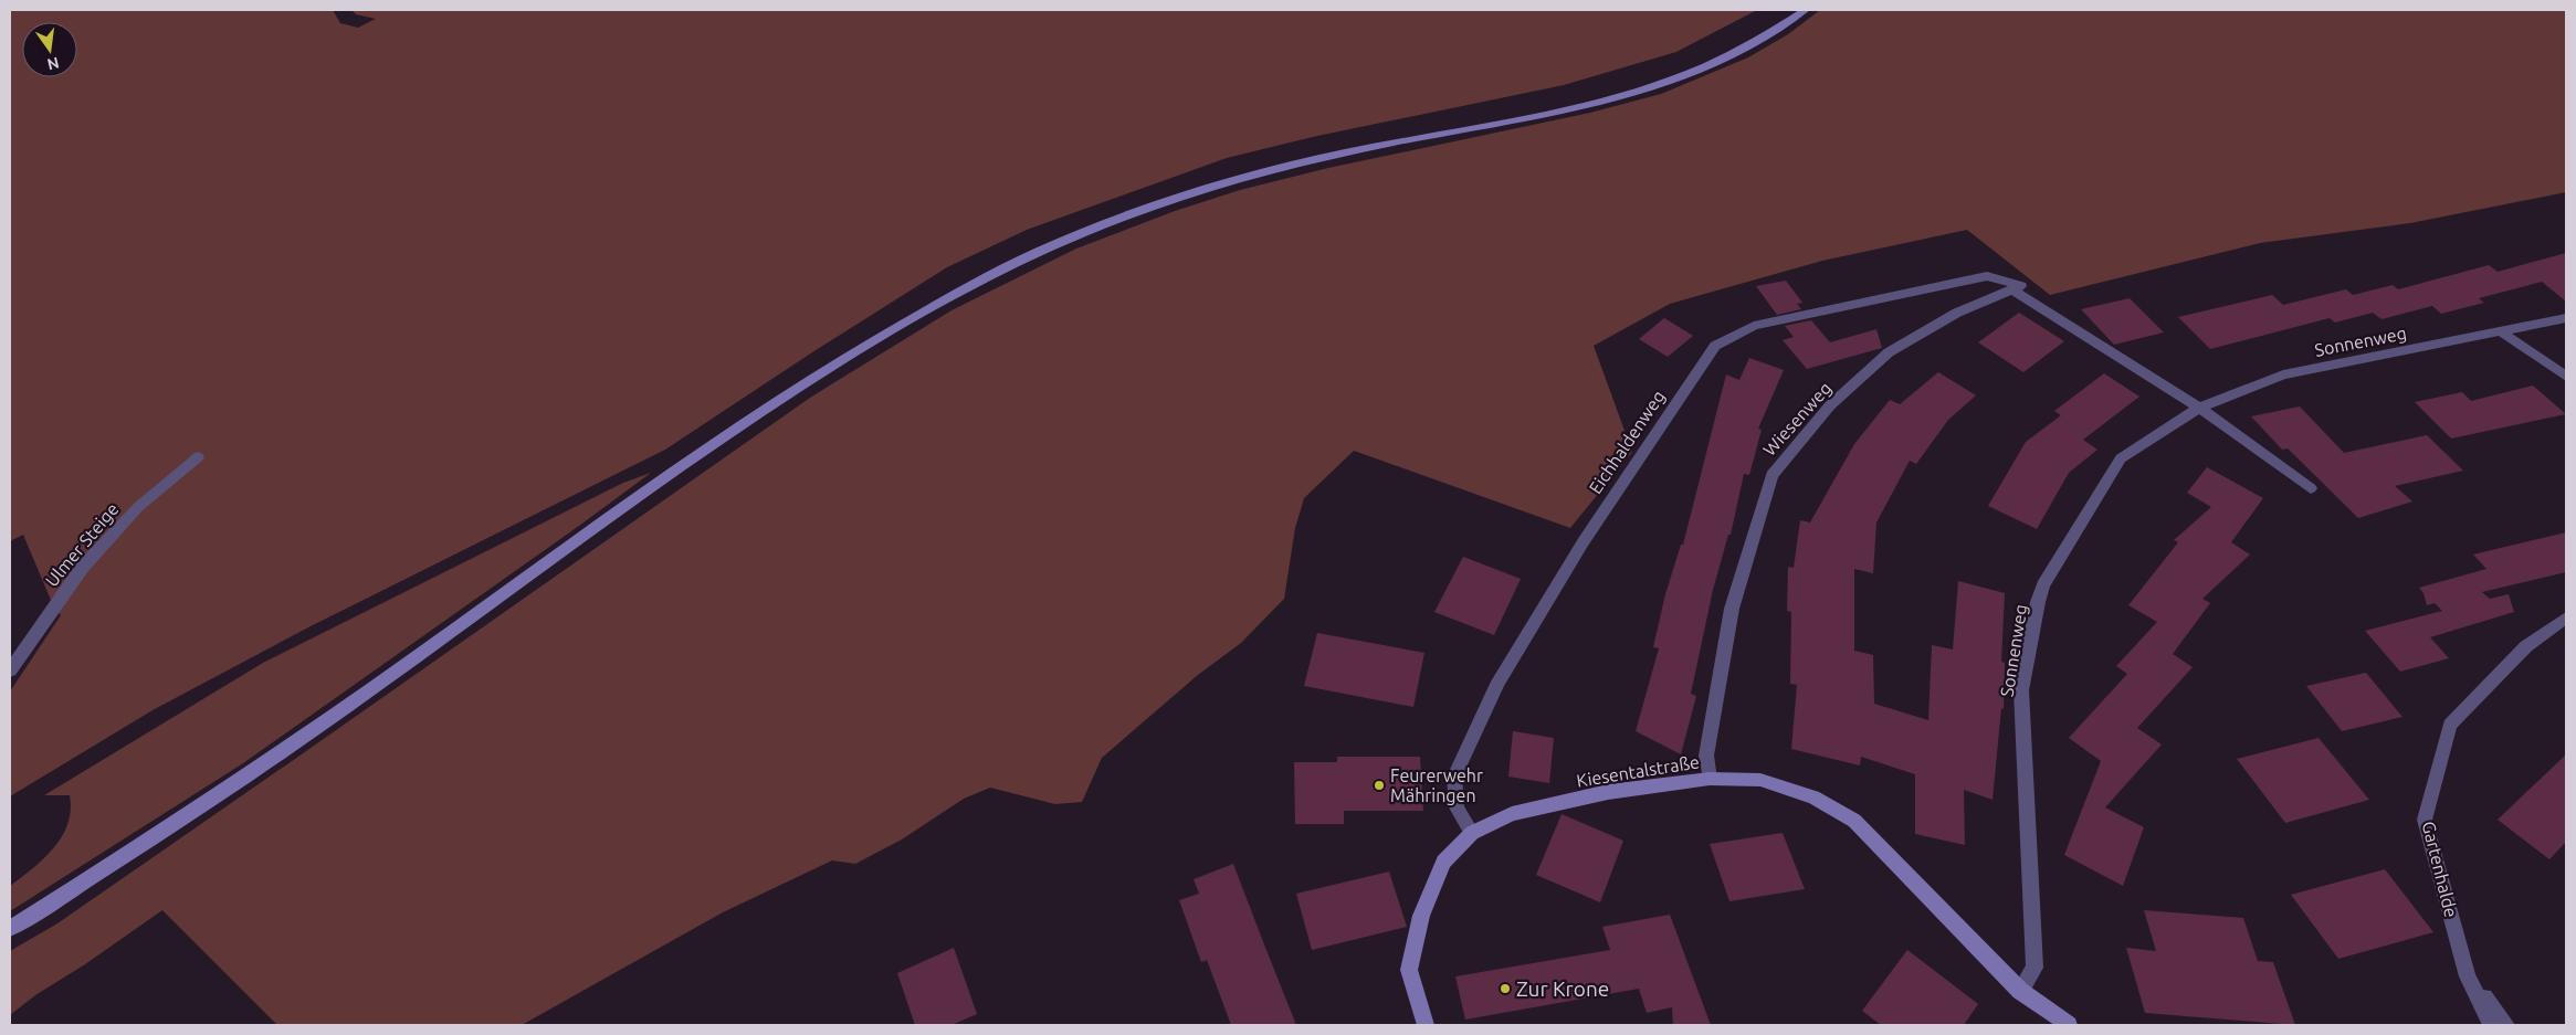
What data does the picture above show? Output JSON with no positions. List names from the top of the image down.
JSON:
{
  "streets": {
    "street": [
      "Sonnenweg",
      "Wiesenweg",
      "Eichhaldenweg",
      "Ulmer Steige",
      "Kiesentalstraße",
      "Gartenhalde"
    ]
  },
  "crossings": [
    ["Sonnenweg", "Kiesentalstraße"],
    ["Wiesenweg", "Eichhaldenweg"],
    ["Wiesenweg", "Kiesentalstraße"],
    ["Eichhaldenweg", "Kiesentalstraße"]
  ],
  "places": ["Feurerwehr Mähringen", "Zur Krone"],
  "north": "bottom"
}
